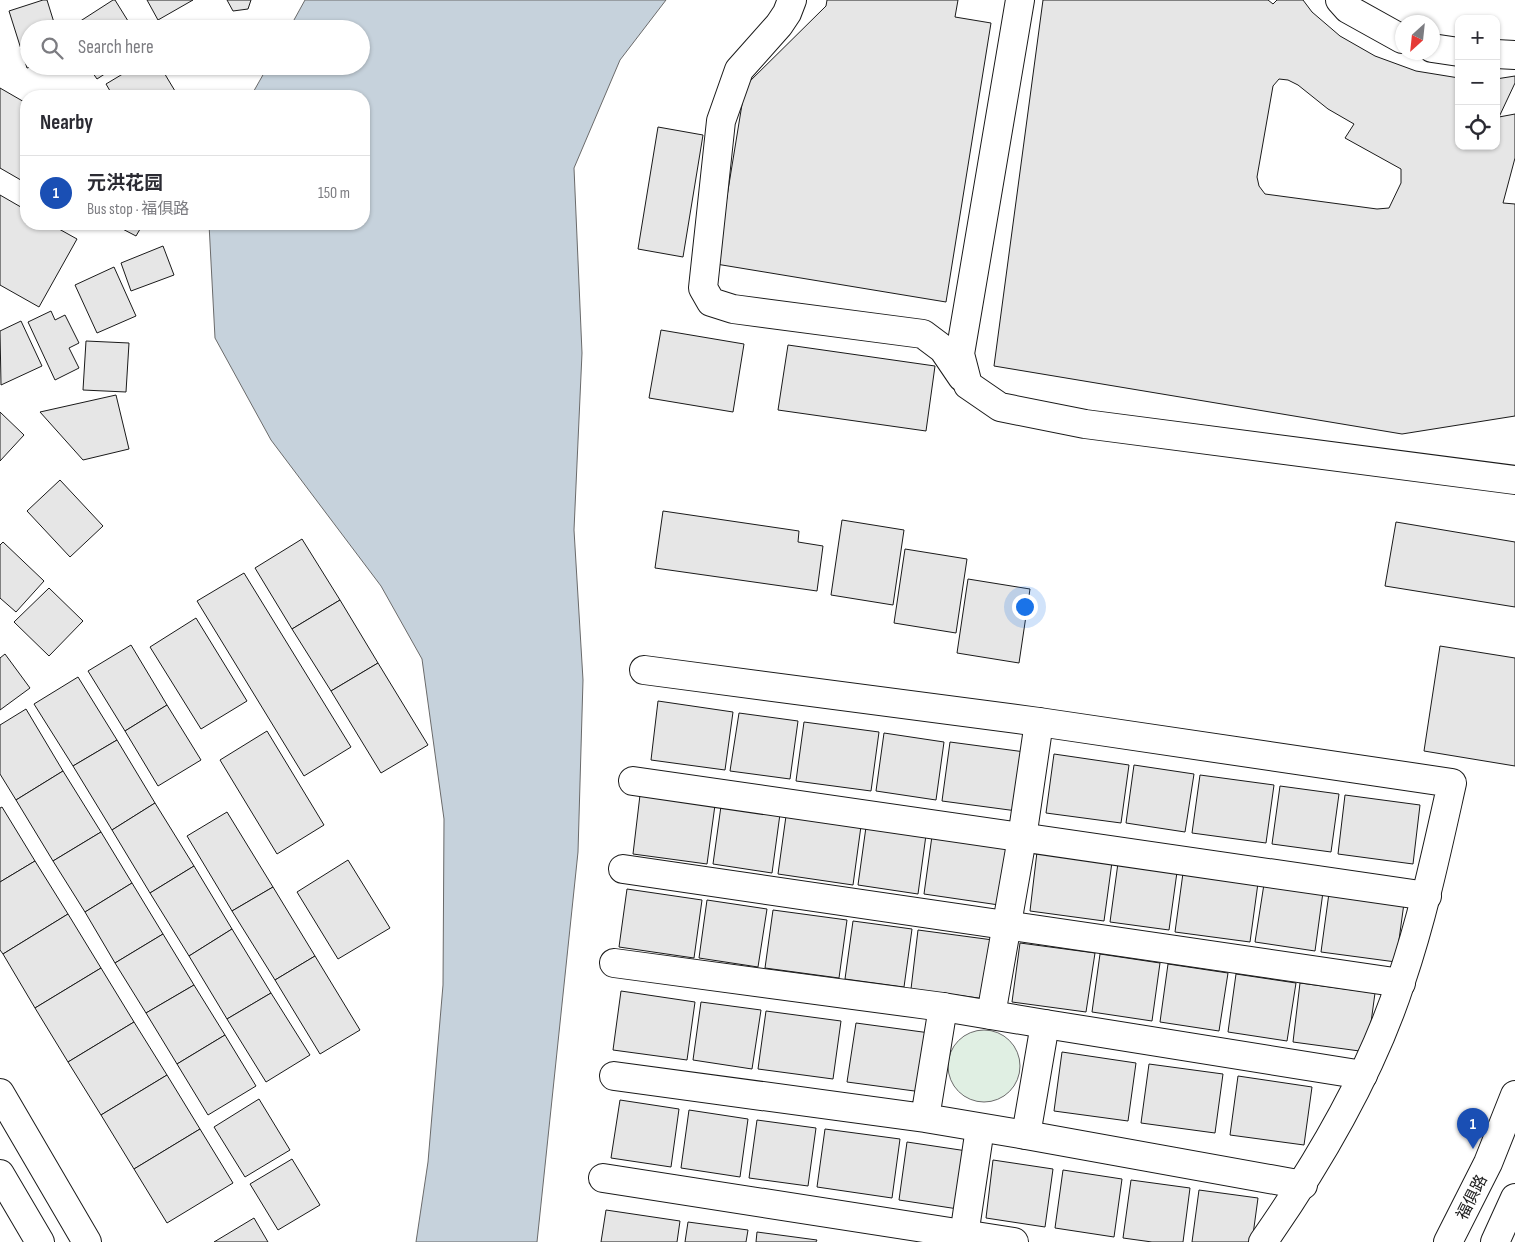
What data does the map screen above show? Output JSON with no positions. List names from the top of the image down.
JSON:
{
  "streets": {
    "street": ["福俱路"]
  },
  "north": "bottom left",
  "page": {
    "map_buttons": ["+", "−"],
    "search": "Search here",
    "heading": "Nearby",
    "list": [
      {
        "mark": "1",
        "name": "元洪花园",
        "note": "Bus stop · 福俱路",
        "value": "150 m"
      }
    ],
    "pins": "1"
  }
}
